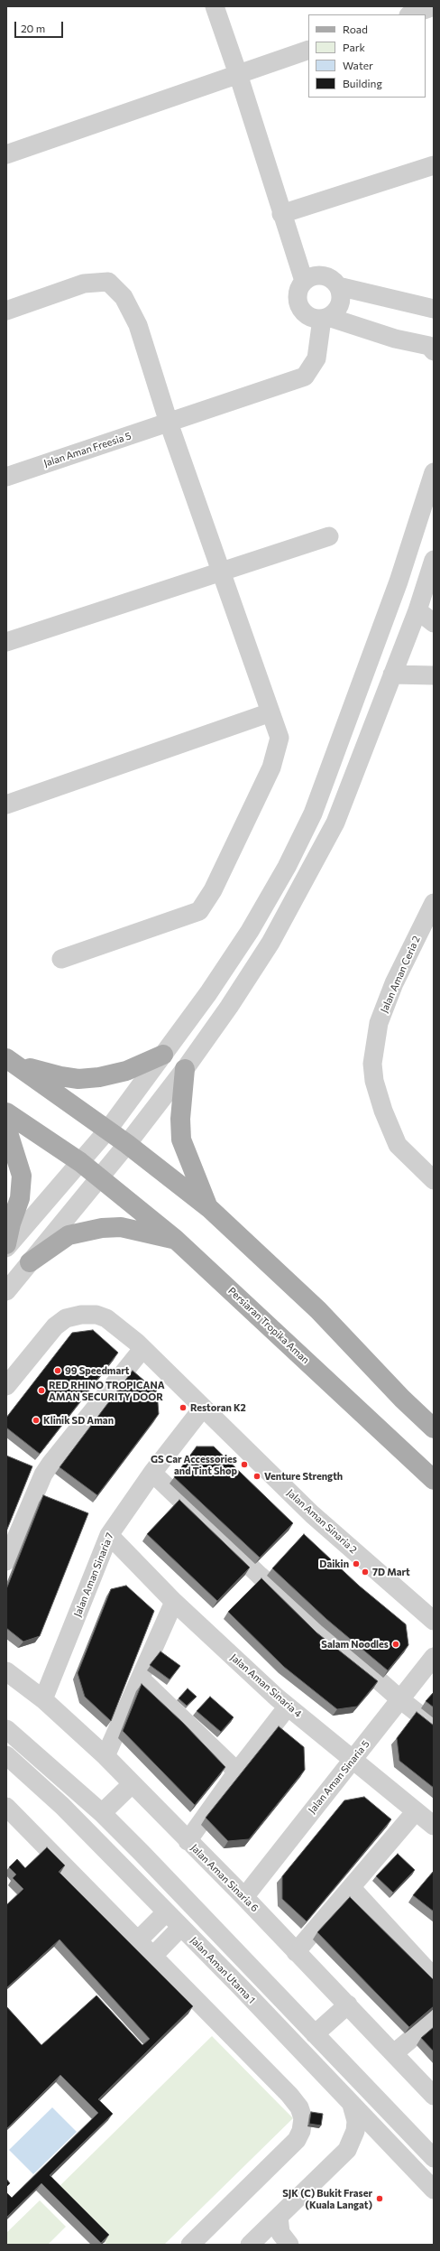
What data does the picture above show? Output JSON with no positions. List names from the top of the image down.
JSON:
{
  "streets": {
    "main road": ["Persiaran Tropika Aman"],
    "street": [
      "Jalan Aman Freesia 5",
      "Jalan Aman Ceria 2",
      "Jalan Aman Sinaria 2",
      "Jalan Aman Sinaria 7",
      "Jalan Aman Sinaria 4",
      "Jalan Aman Sinaria 5",
      "Jalan Aman Sinaria 6",
      "Jalan Aman Utama 1"
    ]
  },
  "crossings": [
    ["Jalan Aman Sinaria 2", "Jalan Aman Sinaria 7"],
    ["Jalan Aman Sinaria 7", "Jalan Aman Sinaria 4"],
    ["Jalan Aman Sinaria 7", "Jalan Aman Sinaria 6"],
    ["Jalan Aman Sinaria 4", "Jalan Aman Sinaria 5"],
    ["Jalan Aman Sinaria 5", "Jalan Aman Sinaria 6"]
  ],
  "places": [
    "99 Speedmart",
    "RED RHINO TROPICANA AMAN SECURITY DOOR",
    "Restoran K2",
    "Klinik SD Aman",
    "GS Car Accessories and Tint Shop",
    "Venture Strength",
    "Daikin",
    "7D Mart",
    "Salam Noodles",
    "SJK (C) Bukit Fraser (Kuala Langat)"
  ],
  "legend": [
    "Road",
    "Park",
    "Water",
    "Building"
  ],
  "scale_bar": "20 m"
}
